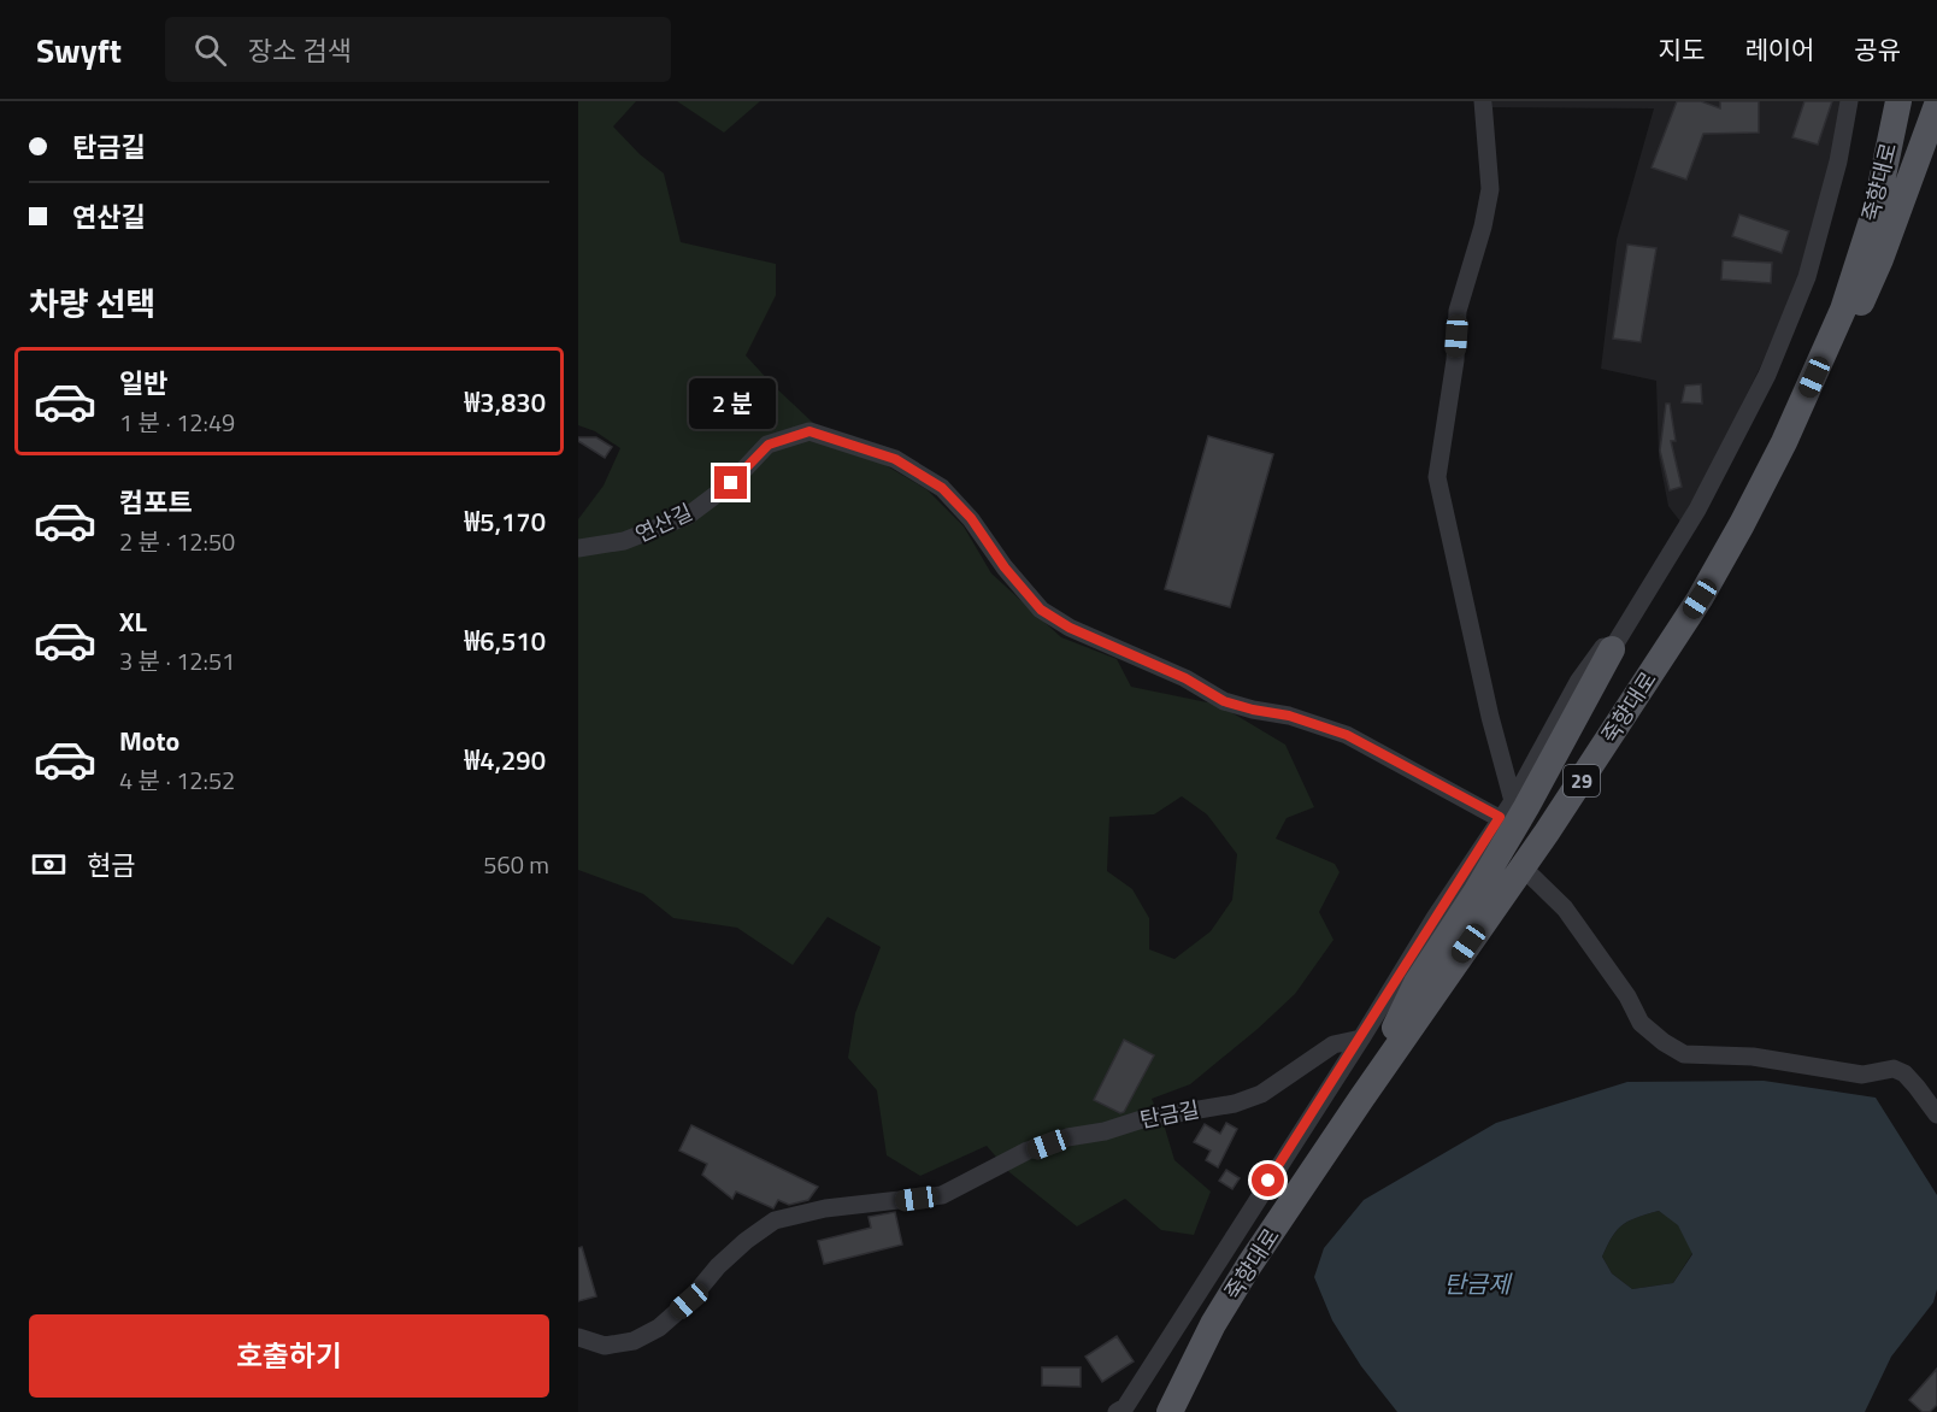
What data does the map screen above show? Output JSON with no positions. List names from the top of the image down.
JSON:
{
  "streets": {
    "main road": ["죽향대로", "29"],
    "street": ["연산길", "탄금길"]
  },
  "water": ["탄금제"],
  "page": {
    "header": "Swyft",
    "search": "장소 검색",
    "nav": ["지도", "레이어", "공유"],
    "banner": ["탄금길", "연산길"],
    "heading": "차량 선택",
    "list": [
      {
        "name": "일반",
        "note": "1 분 · 12:49",
        "value": "₩3,830"
      },
      {
        "name": "컴포트",
        "note": "2 분 · 12:50",
        "value": "₩5,170"
      },
      {
        "name": "XL",
        "note": "3 분 · 12:51",
        "value": "₩6,510"
      },
      {
        "name": "Moto",
        "note": "4 분 · 12:52",
        "value": "₩4,290"
      }
    ],
    "bubble": "2 분",
    "pay": ["현금", "560 m"],
    "buttons": "호출하기"
  }
}
